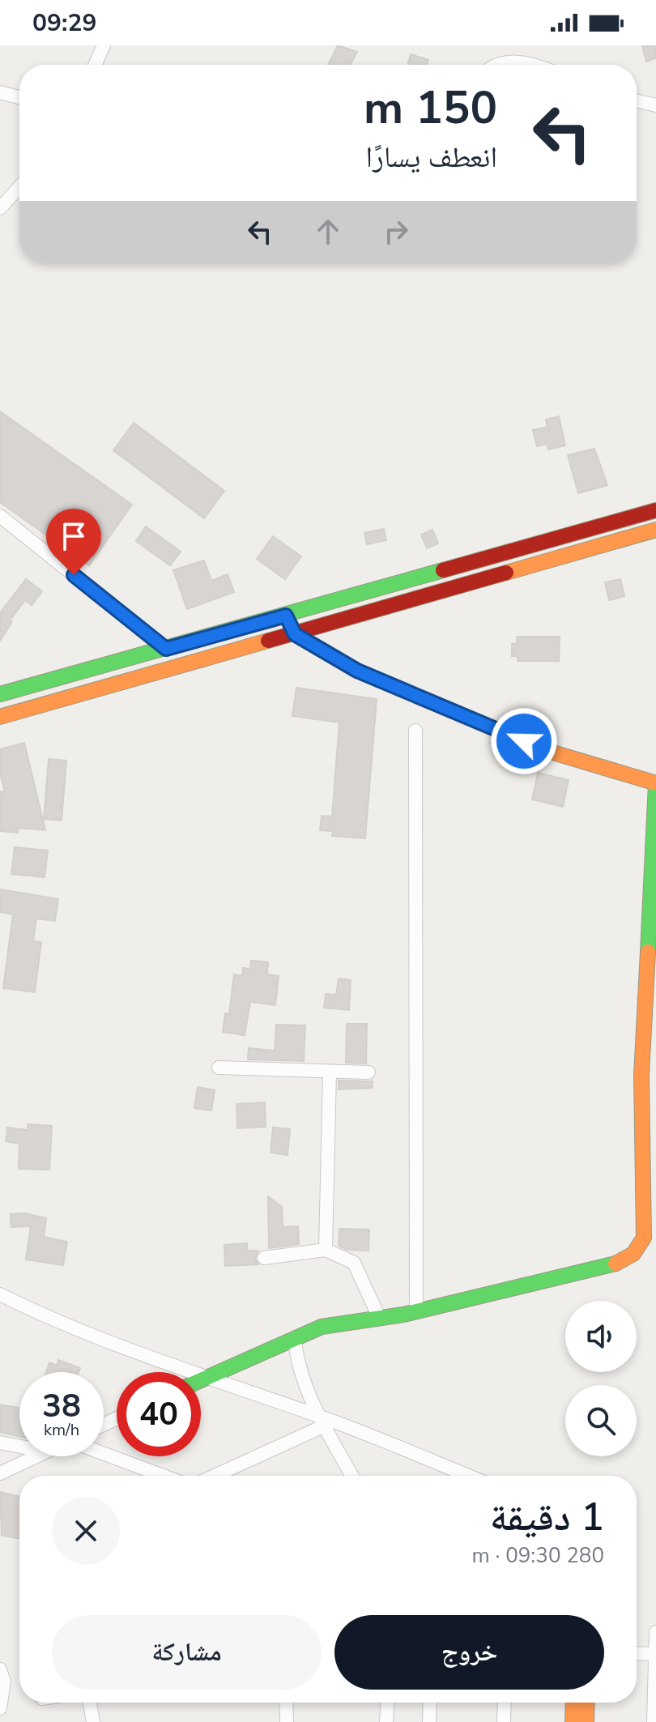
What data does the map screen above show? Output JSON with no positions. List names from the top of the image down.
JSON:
{
  "page": {
    "status": "09:29",
    "turn": ["150 m", "انعطف يسارًا"],
    "speed": "38 km/h",
    "limit": "40",
    "heading": ["1 دقيقة", "280 m · 09:30"],
    "buttons": ["خروج", "مشاركة"]
  }
}
